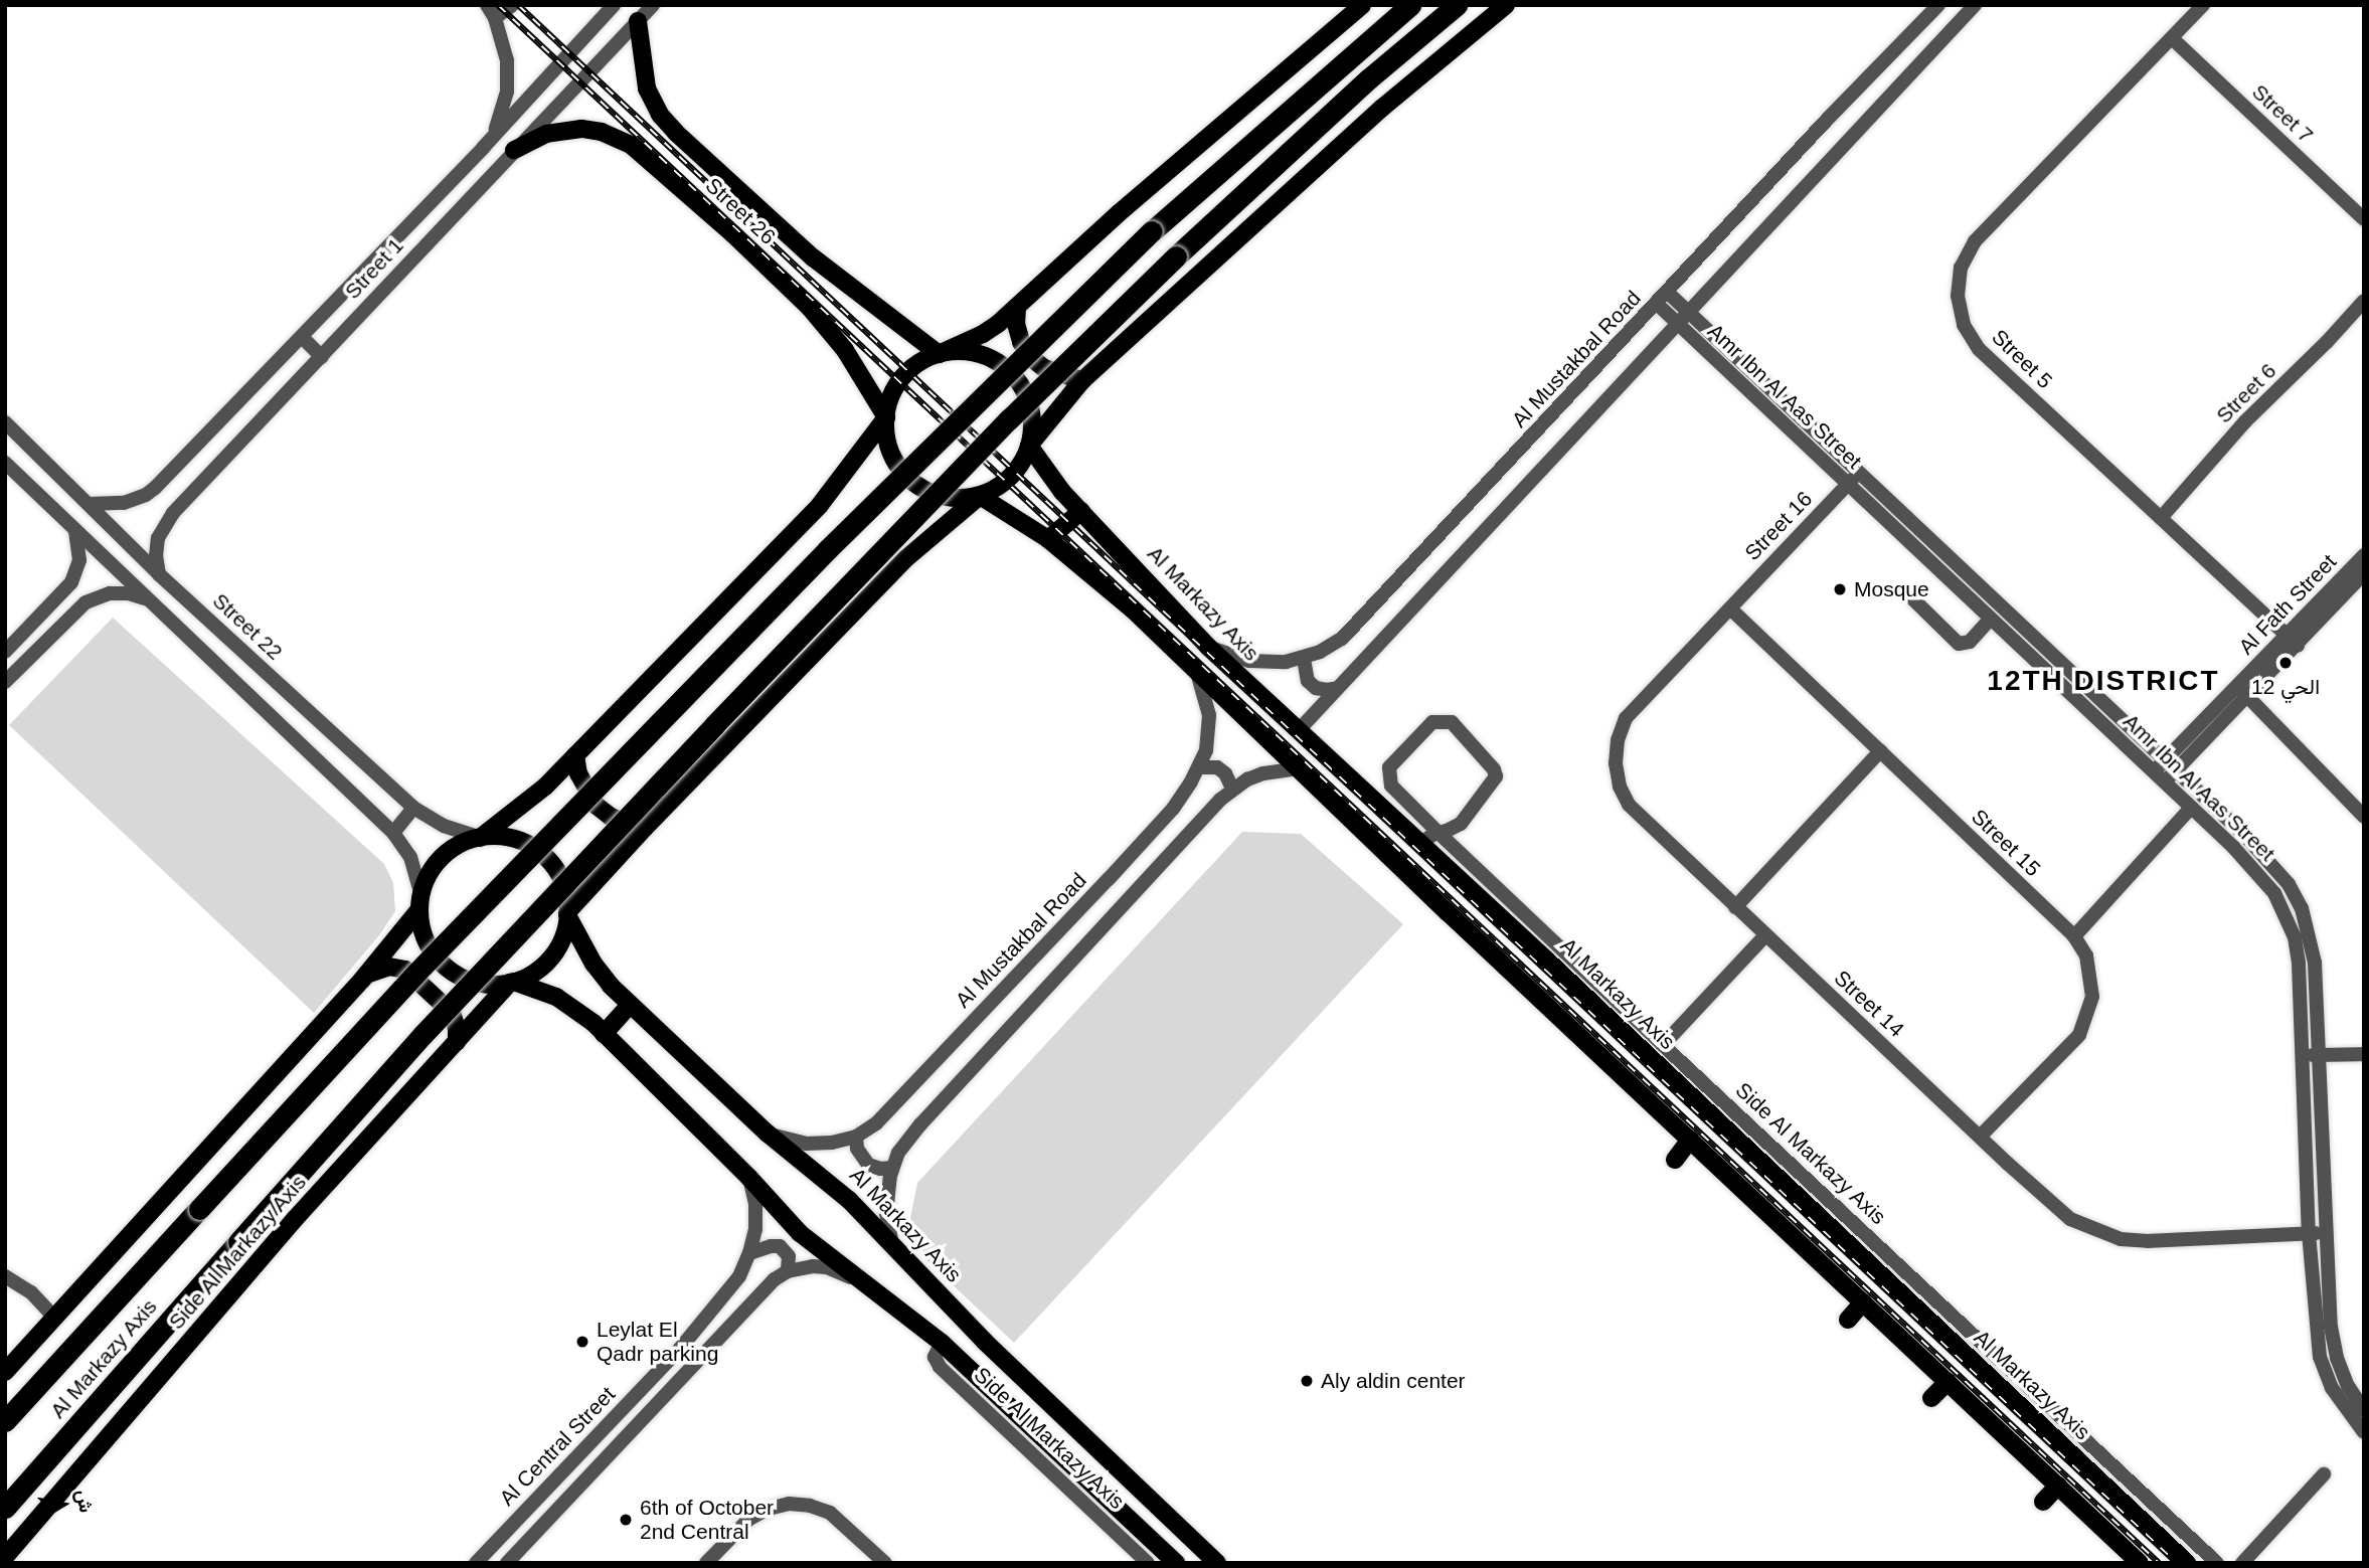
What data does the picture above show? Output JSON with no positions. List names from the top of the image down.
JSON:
{
  "streets": {
    "highway": ["Al Markazy Axis"],
    "main road": ["Street 26", "Side Al Markazy Axis"],
    "street": [
      "Street 7",
      "Street 1",
      "Al Mustakbal Road",
      "Street 5",
      "Street 6",
      "Amr Ibn Al Aas Street",
      "Street 16",
      "Al Fath Street",
      "Street 22",
      "Street 15",
      "Street 14",
      "Al Central Street"
    ]
  },
  "crossings": [
    ["Street 7", "Street 5"],
    ["Street 26", "Street 1"],
    ["Street 26", "Al Markazy Axis"],
    ["Street 1", "Street 22"],
    ["Al Mustakbal Road", "Amr Ibn Al Aas Street"],
    ["Al Mustakbal Road", "Al Markazy Axis"],
    ["Street 5", "Street 6"],
    ["Street 5", "Al Fath Street"],
    ["Amr Ibn Al Aas Street", "Street 16"],
    ["Amr Ibn Al Aas Street", "Al Fath Street"],
    ["Amr Ibn Al Aas Street", "Street 14"],
    ["Street 16", "Street 15"],
    ["Street 16", "Street 14"],
    ["Al Markazy Axis", "Street 22"],
    ["Al Markazy Axis", "Side Al Markazy Axis"],
    ["Street 22", "Side Al Markazy Axis"],
    ["Street 15", "Street 14"]
  ],
  "districts": ["12TH DISTRICT"],
  "places": [
    "Mosque",
    "الحي 12",
    "Leylat El Qadr parking",
    "Aly aldin center",
    "6th of October 2nd Central"
  ],
  "north": "right"
}
